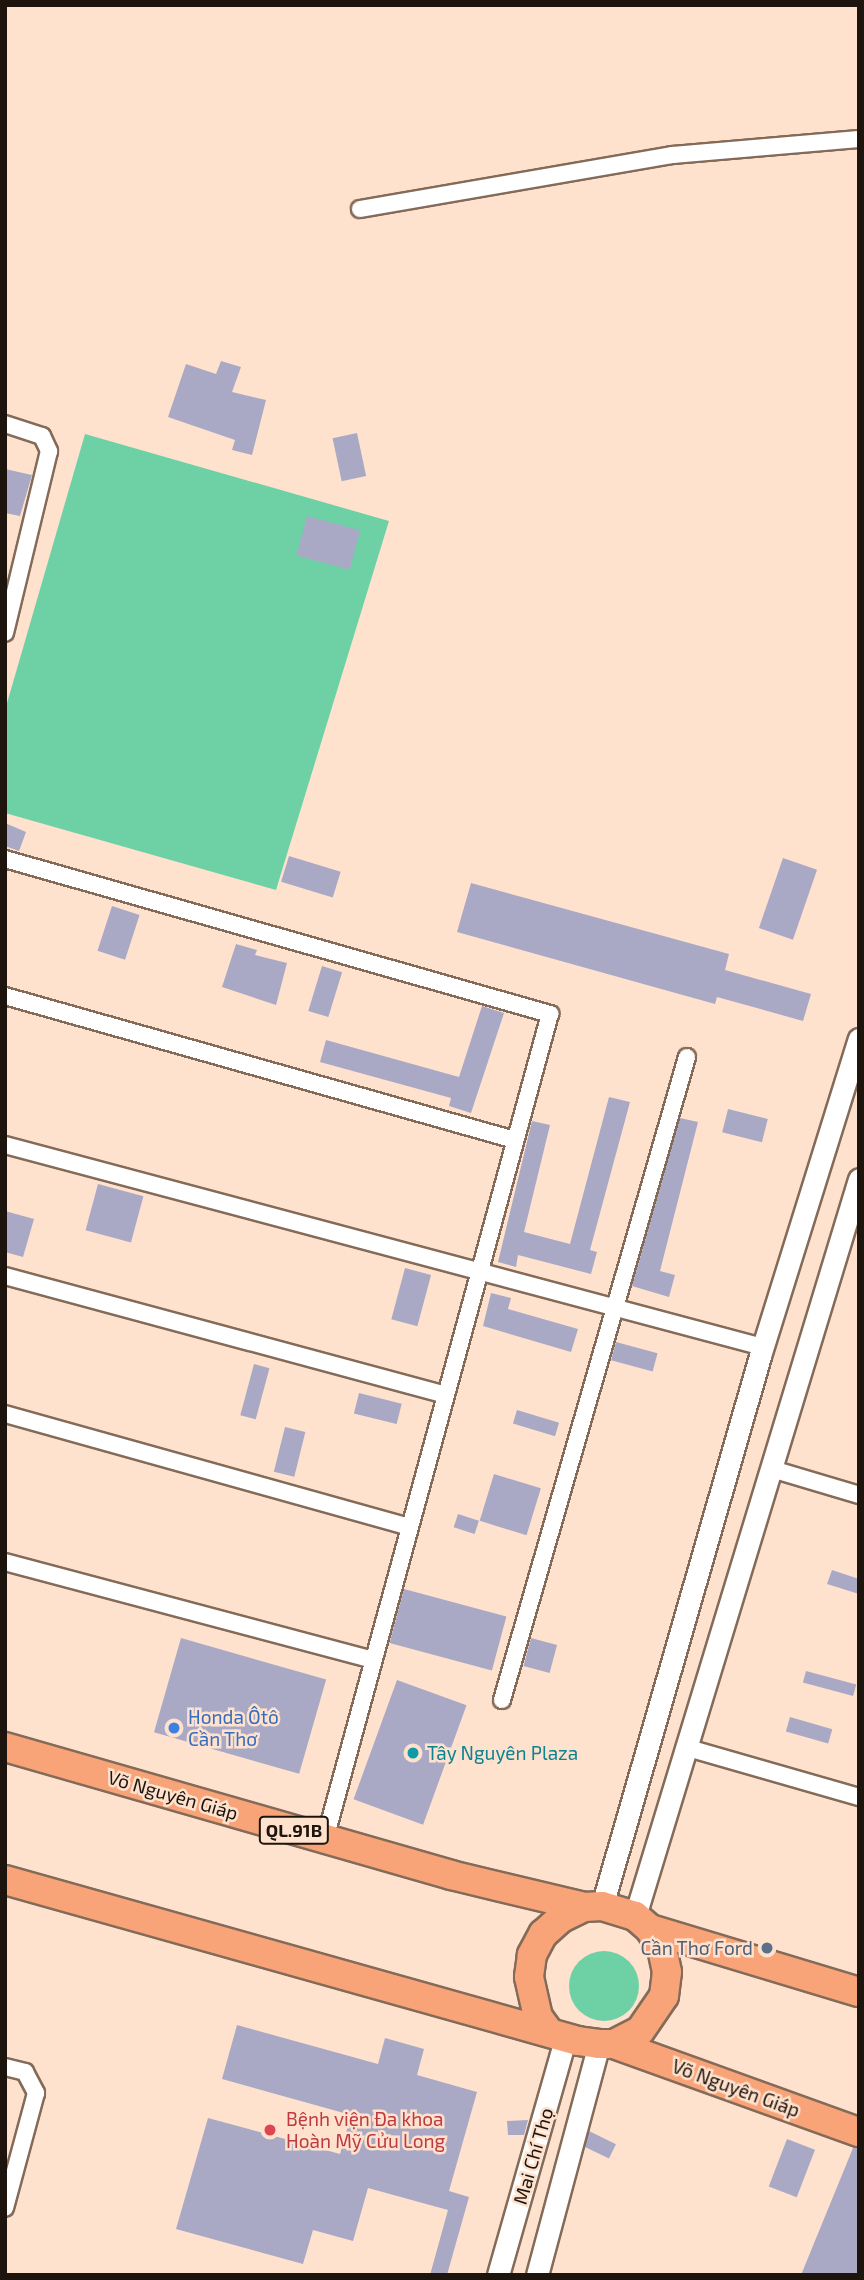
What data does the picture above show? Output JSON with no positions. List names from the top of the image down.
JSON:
{
  "streets": {
    "highway": ["Võ Nguyên Giáp", "QL.91B"],
    "street": ["Mai Chí Thọ"]
  },
  "crossings": [
    ["Võ Nguyên Giáp", "QL.91B"],
    ["Võ Nguyên Giáp", "Mai Chí Thọ"],
    ["QL.91B", "Mai Chí Thọ"]
  ],
  "places": [
    "Honda Ôtô Cần Thơ",
    "Tây Nguyên Plaza",
    "Cần Thơ Ford",
    "Bệnh viện Đa khoa Hoàn Mỹ Cửu Long"
  ]
}
